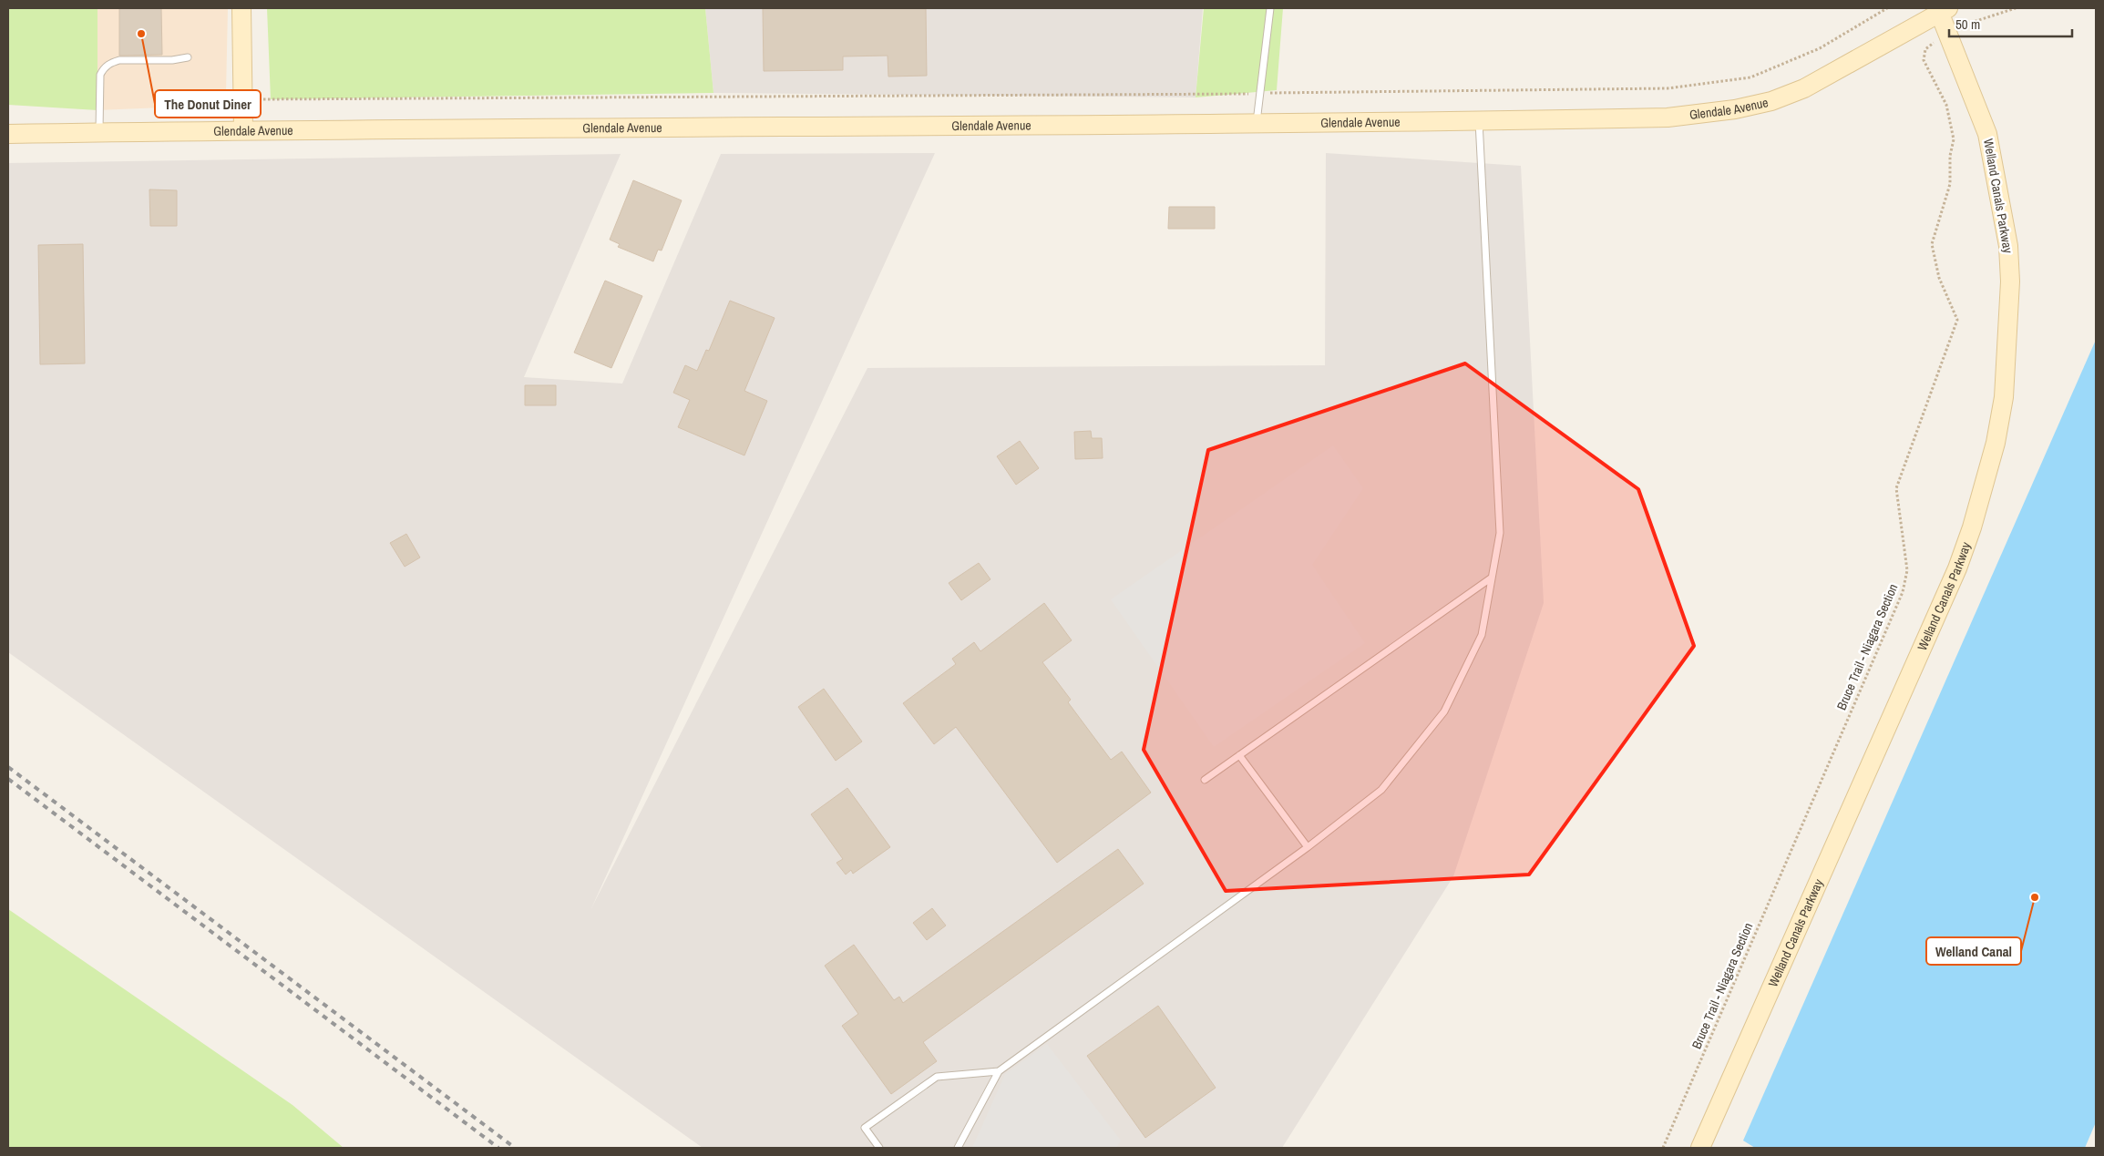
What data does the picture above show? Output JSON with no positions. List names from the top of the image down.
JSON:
{
  "streets": {
    "main road": ["Glendale Avenue", "Welland Canals Parkway"],
    "path": ["Bruce Trail - Niagara Section"]
  },
  "crossings": [
    ["Glendale Avenue", "Welland Canals Parkway"],
    ["Welland Canals Parkway", "Bruce Trail - Niagara Section"]
  ],
  "places": ["The Donut Diner", "Welland Canal"],
  "scale_bar": "50 m"
}
